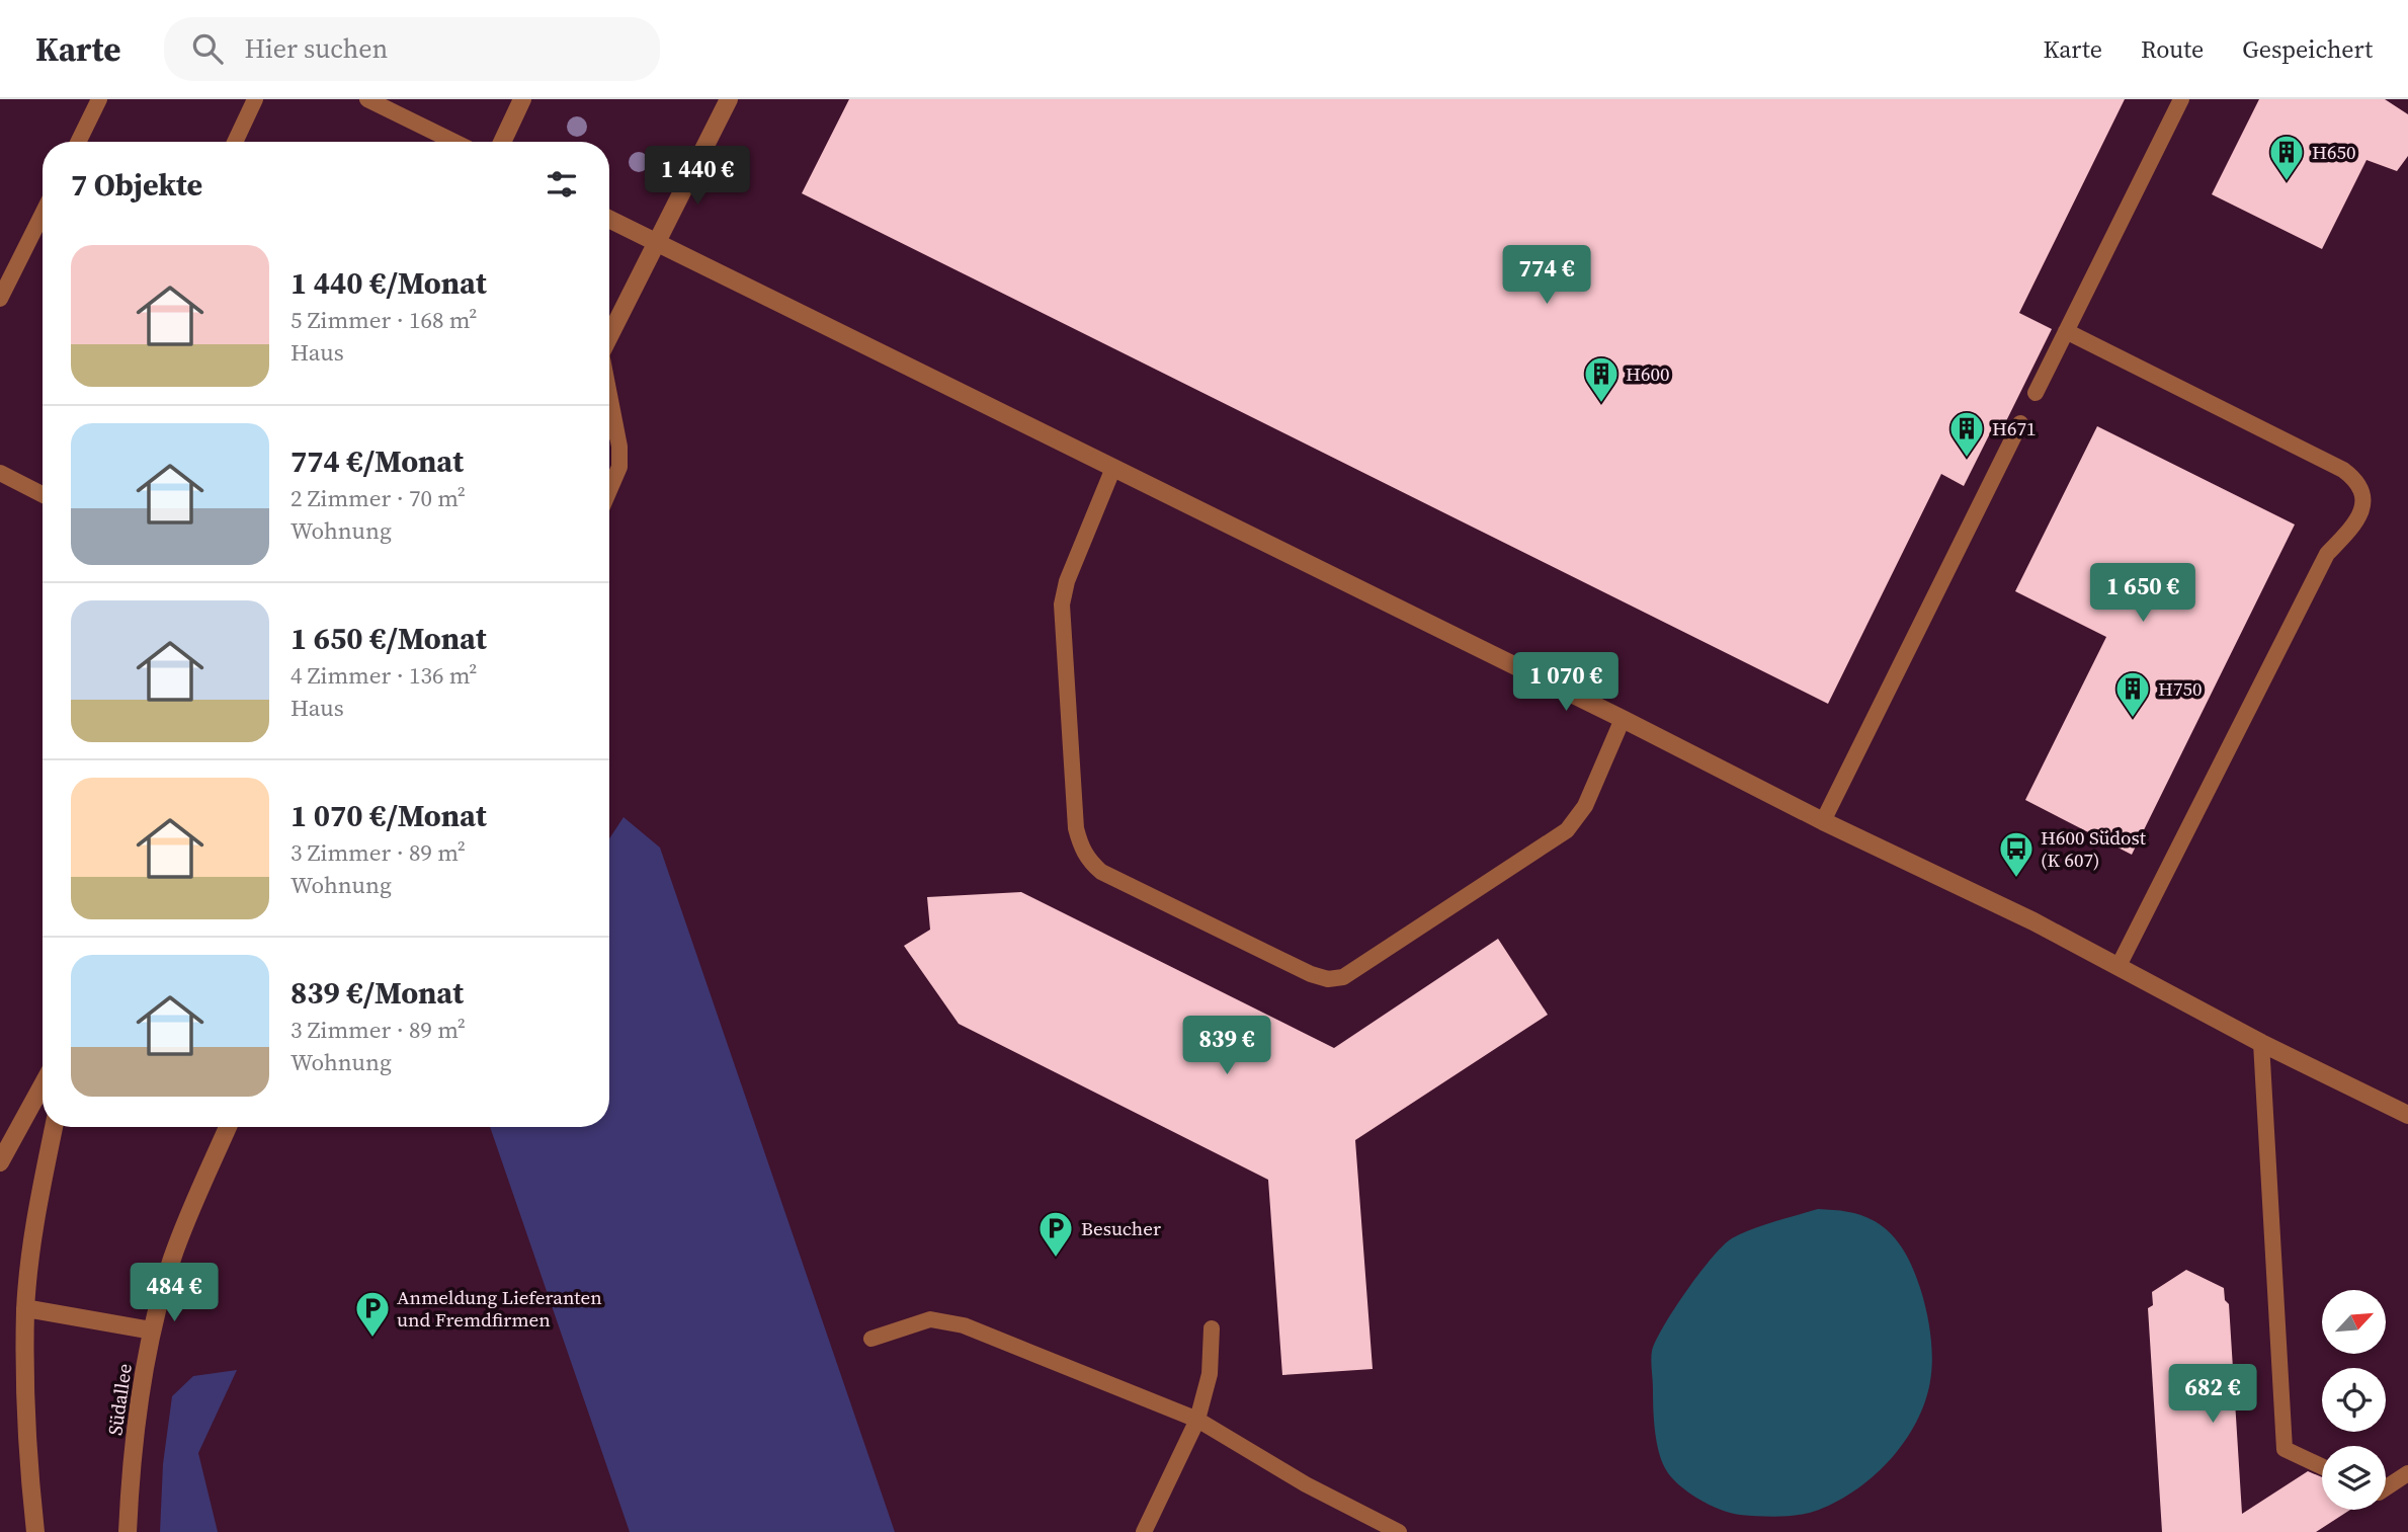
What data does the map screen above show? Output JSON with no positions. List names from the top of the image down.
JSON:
{
  "streets": {
    "street": ["Südallee"]
  },
  "places": {
    "building": [
      "H650",
      "H600",
      "H671",
      "H750"
    ],
    "bus stop": ["H600 Südost (K 607)"],
    "parking": ["Besucher", "Anmeldung Lieferanten und Fremdfirmen"]
  },
  "north": "top right",
  "page": {
    "header": "Karte",
    "search": "Hier suchen",
    "nav": ["Karte", "Route", "Gespeichert"],
    "heading": "7 Objekte",
    "price": [
      "1 440 €",
      "774 €",
      "1 650 €",
      "1 070 €",
      "839 €",
      "484 €",
      "682 €"
    ],
    "list": [
      {
        "name": "1 440 €/Monat",
        "note": "5 Zimmer · 168 m² · Haus"
      },
      {
        "name": "774 €/Monat",
        "note": "2 Zimmer · 70 m² · Wohnung"
      },
      {
        "name": "1 650 €/Monat",
        "note": "4 Zimmer · 136 m² · Haus"
      },
      {
        "name": "1 070 €/Monat",
        "note": "3 Zimmer · 89 m² · Wohnung"
      },
      {
        "name": "839 €/Monat",
        "note": "3 Zimmer · 89 m² · Wohnung"
      }
    ]
  }
}
